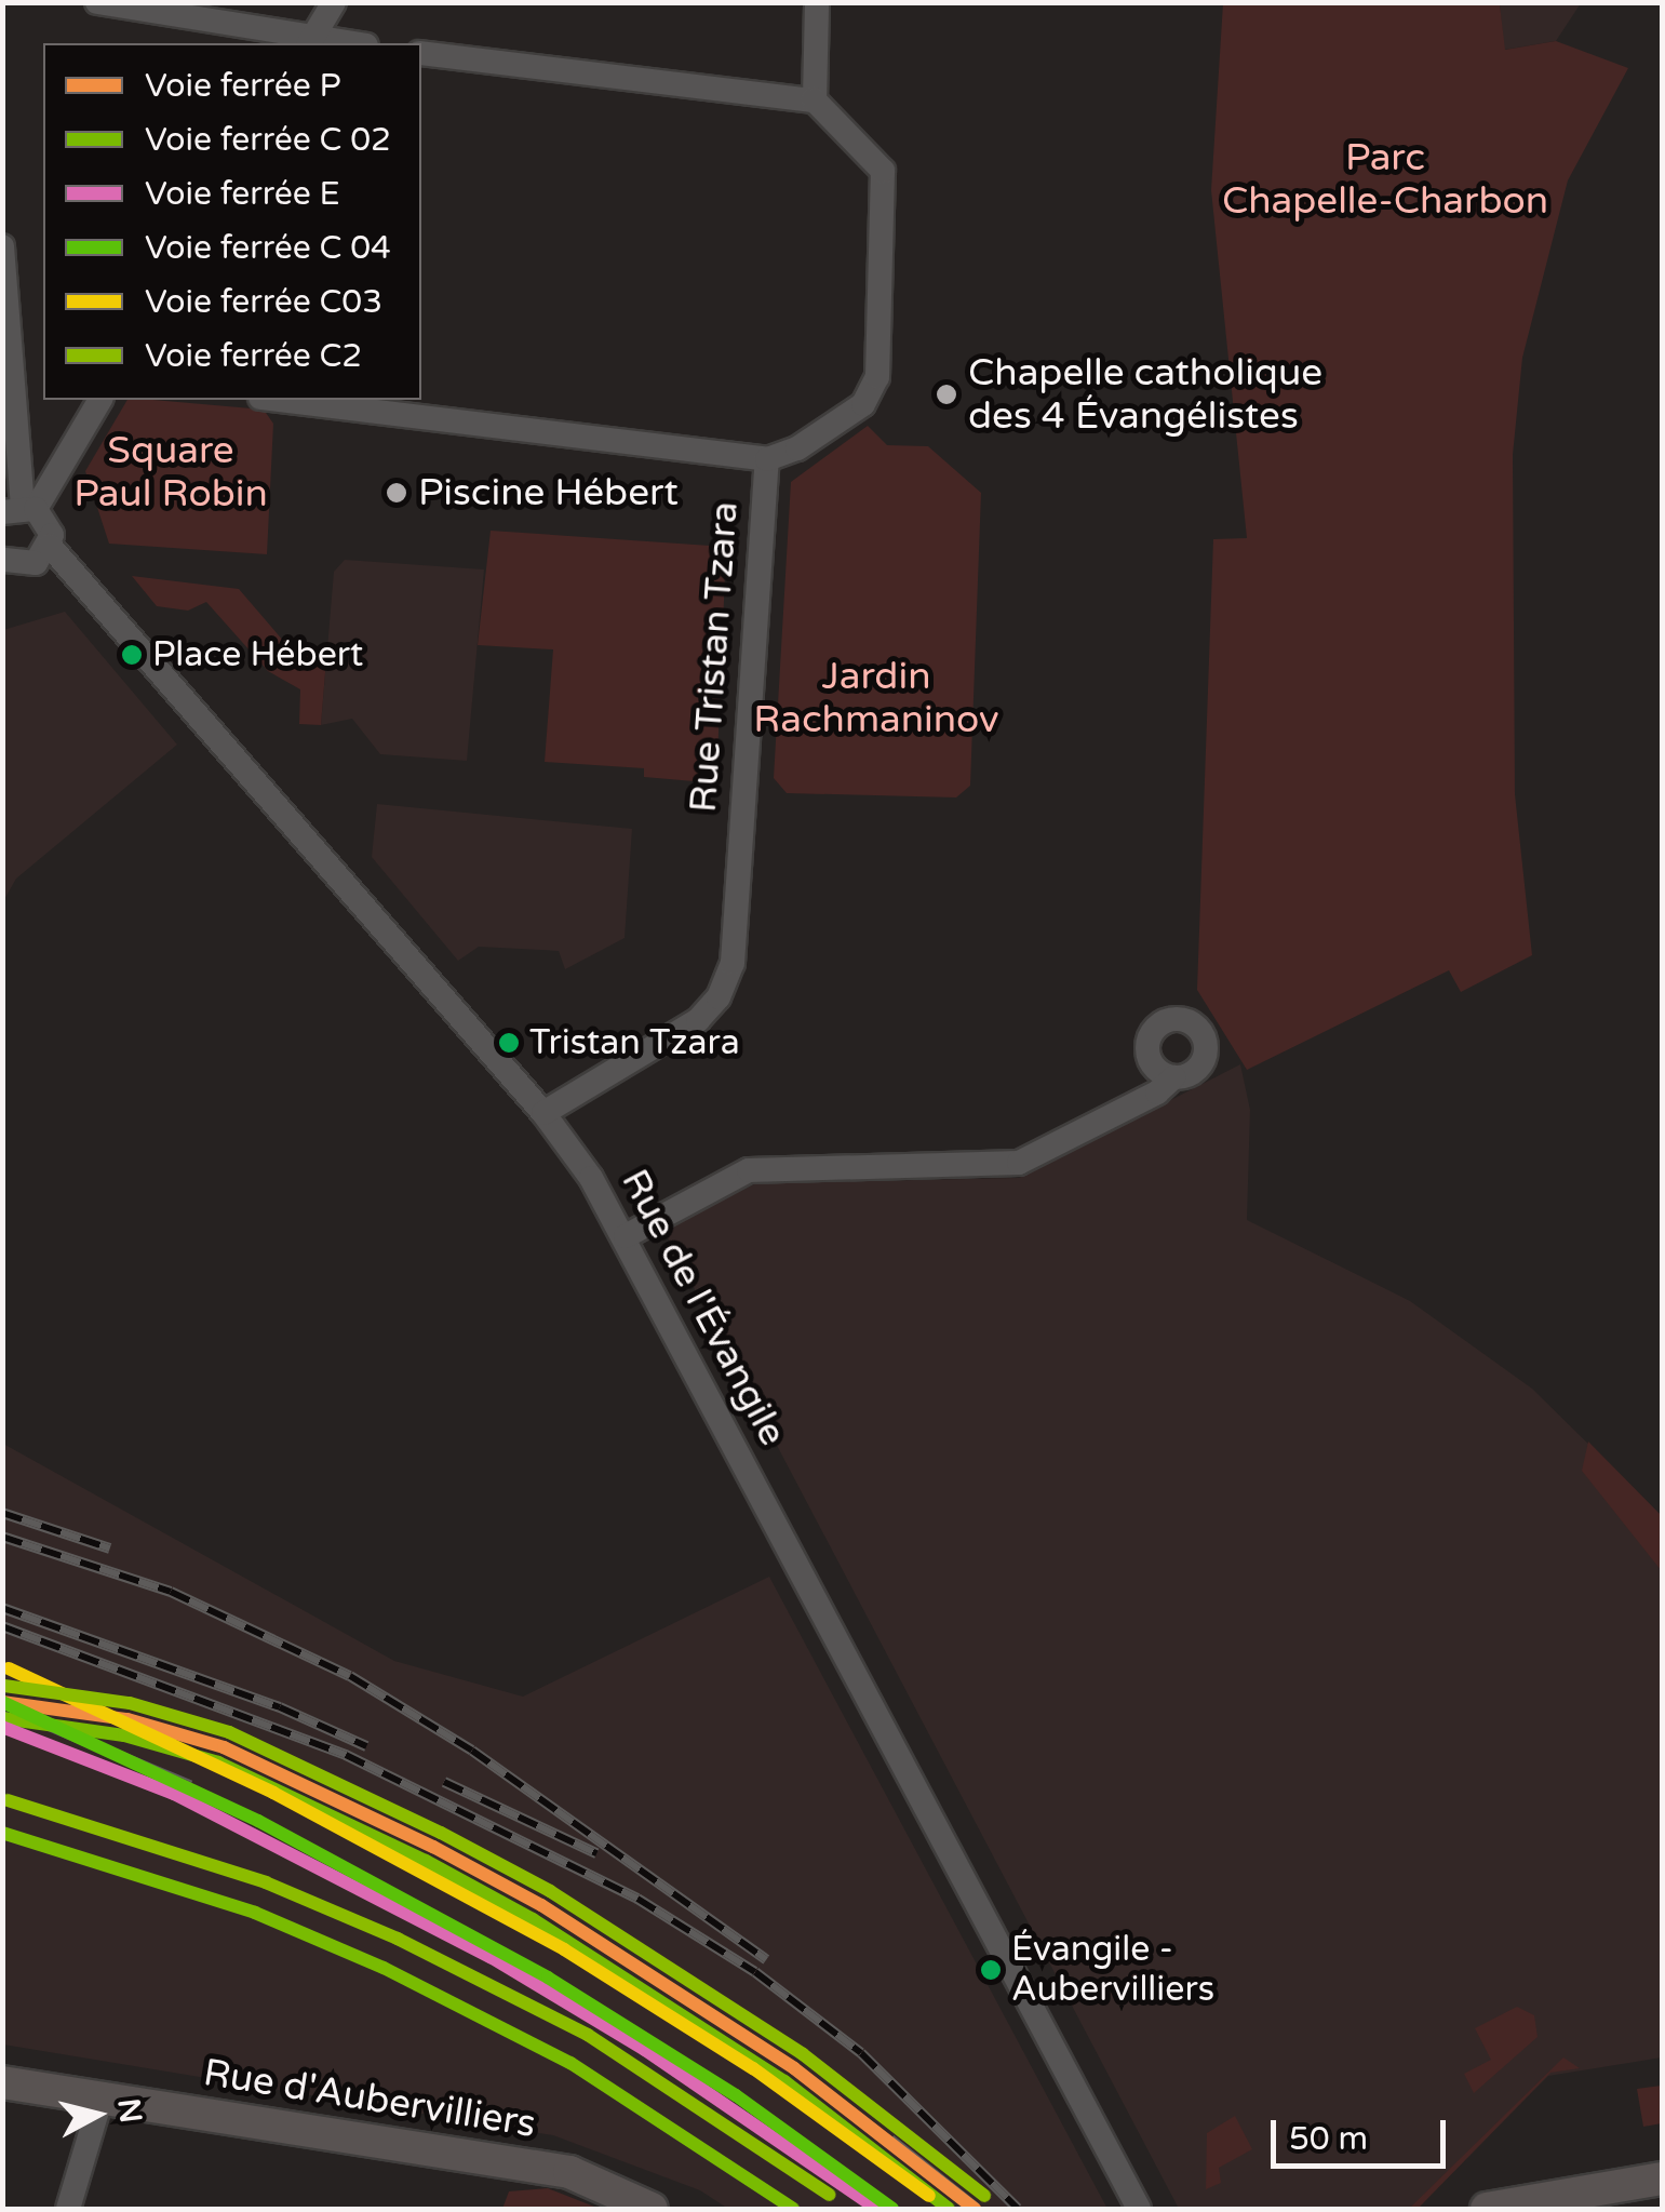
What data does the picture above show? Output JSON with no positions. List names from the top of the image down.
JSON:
{
  "streets": {
    "street": ["Rue Tristan Tzara", "Rue de l'Évangile", "Rue d'Aubervilliers"]
  },
  "crossings": [
    ["Rue Tristan Tzara", "Rue de l'Évangile"]
  ],
  "parks": ["Parc Chapelle-Charbon", "Square Paul Robin", "Jardin Rachmaninov"],
  "places": [
    "Chapelle catholique des 4 Évangélistes",
    "Piscine Hébert",
    "Place Hébert",
    "Tristan Tzara",
    "Évangile - Aubervilliers"
  ],
  "lines": [
    "rail line C03",
    "rail line C2",
    "rail line P",
    "rail line E"
  ],
  "legend": [
    "Voie ferrée P",
    "Voie ferrée C 02",
    "Voie ferrée E",
    "Voie ferrée C 04",
    "Voie ferrée C03",
    "Voie ferrée C2"
  ],
  "scale_bar": "50 m",
  "north": "right"
}
